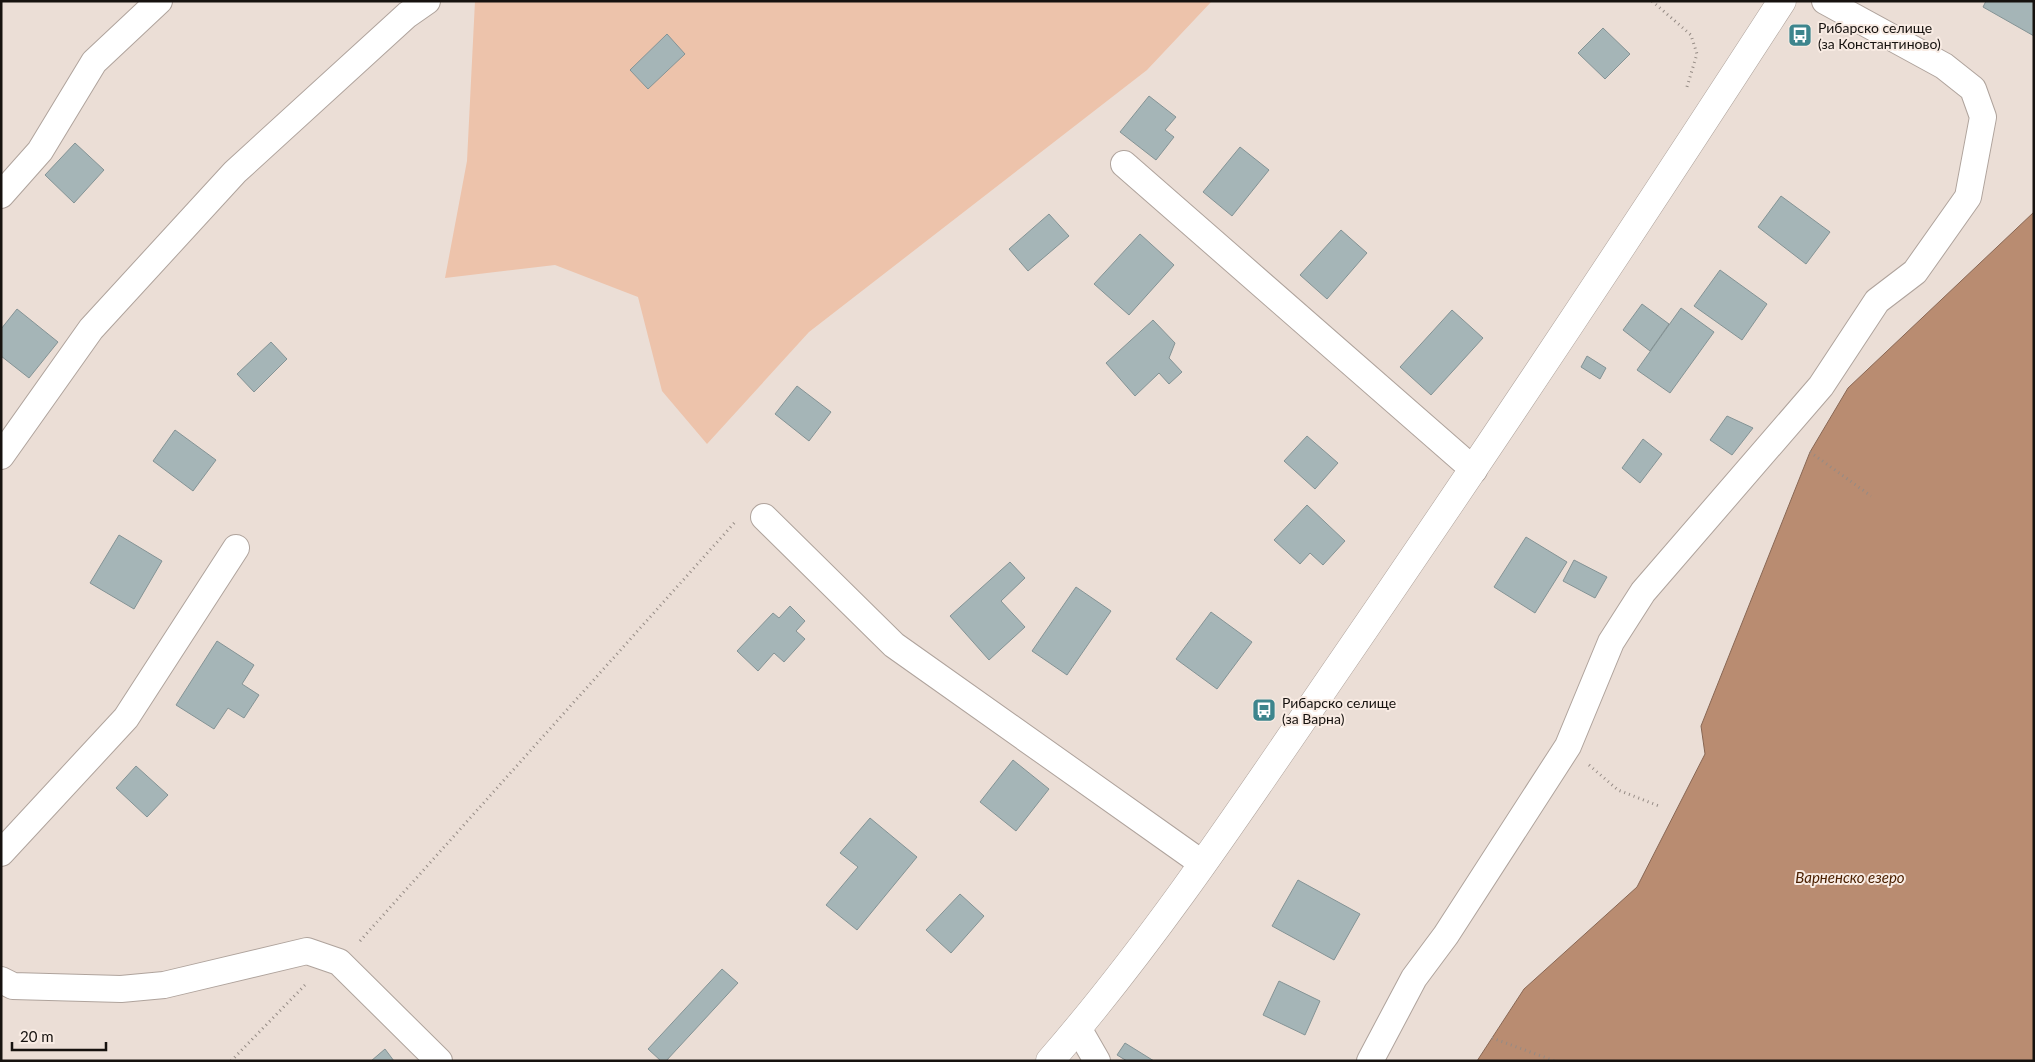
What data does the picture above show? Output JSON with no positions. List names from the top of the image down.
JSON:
{
  "water": ["Варненско езеро"],
  "places": {
    "bus stop": ["Рибарско селище (за Константиново)", "Рибарско селище (за Варна)"]
  },
  "scale_bar": "20 m"
}
